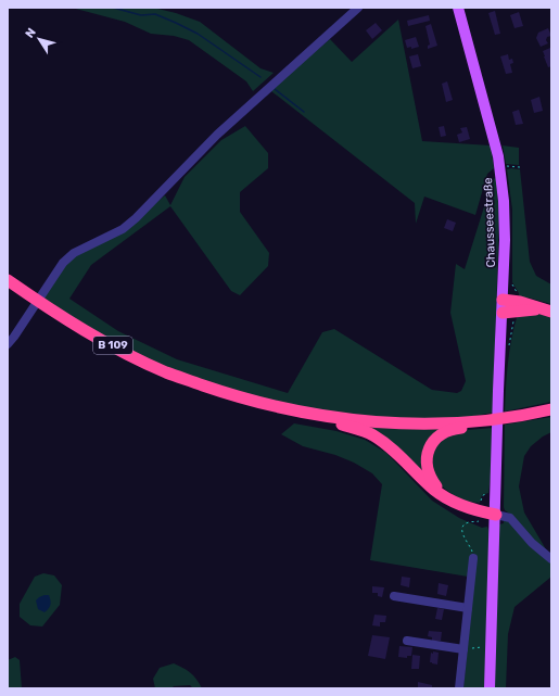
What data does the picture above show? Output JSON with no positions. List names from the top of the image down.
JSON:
{
  "streets": {
    "highway": ["B 109"],
    "main road": ["Chausseestraße"]
  },
  "north": "top left"
}
